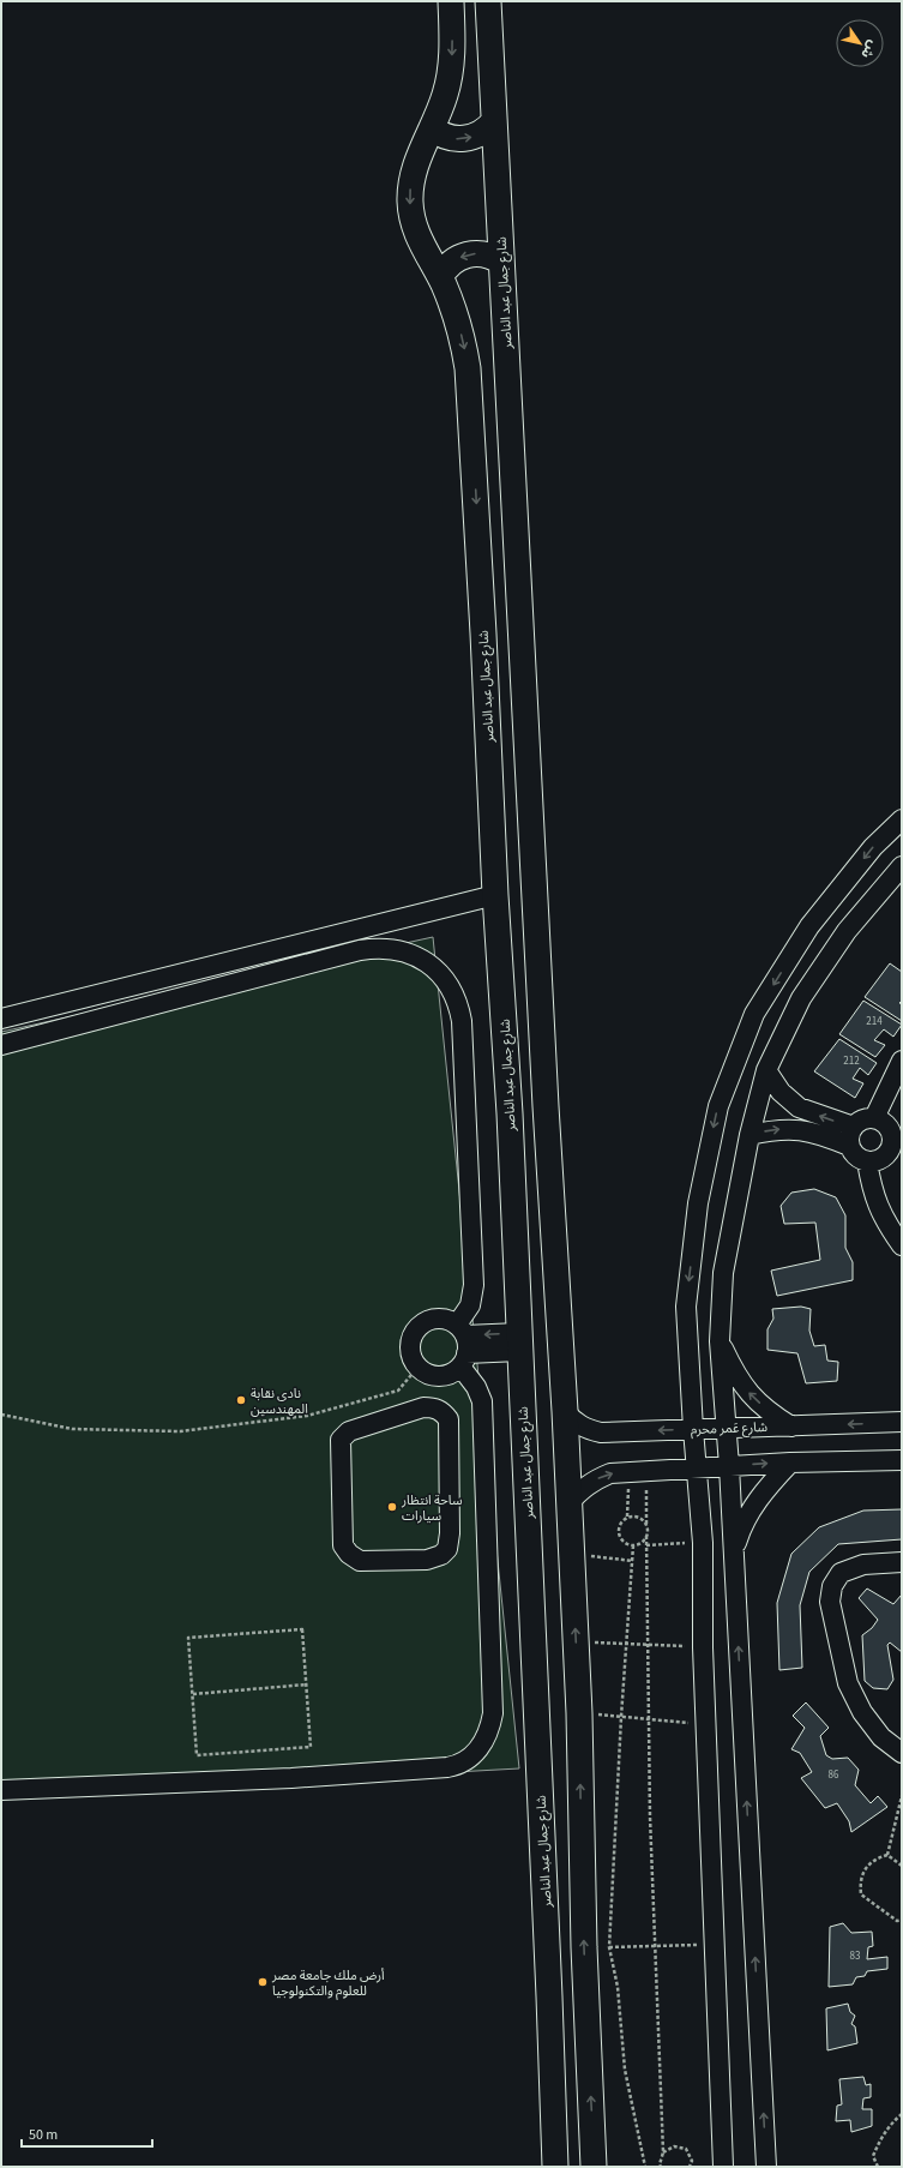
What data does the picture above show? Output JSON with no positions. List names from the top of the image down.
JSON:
{
  "streets": {
    "main road": ["شارع جمال عبد الناصر"],
    "street": ["شارع عَمر محرم"]
  },
  "crossings": [
    ["شارع جمال عبد الناصر", "شارع عَمر محرم"]
  ],
  "places": ["نادى نقابة المهندسين", "ساحة انتظار سيارات", "أرض ملك جامعة مصر للعلوم والتكنولوجيا"],
  "house_numbers": [
    "214",
    "212",
    "86",
    "83"
  ],
  "scale_bar": "50 m",
  "north": "bottom right"
}
